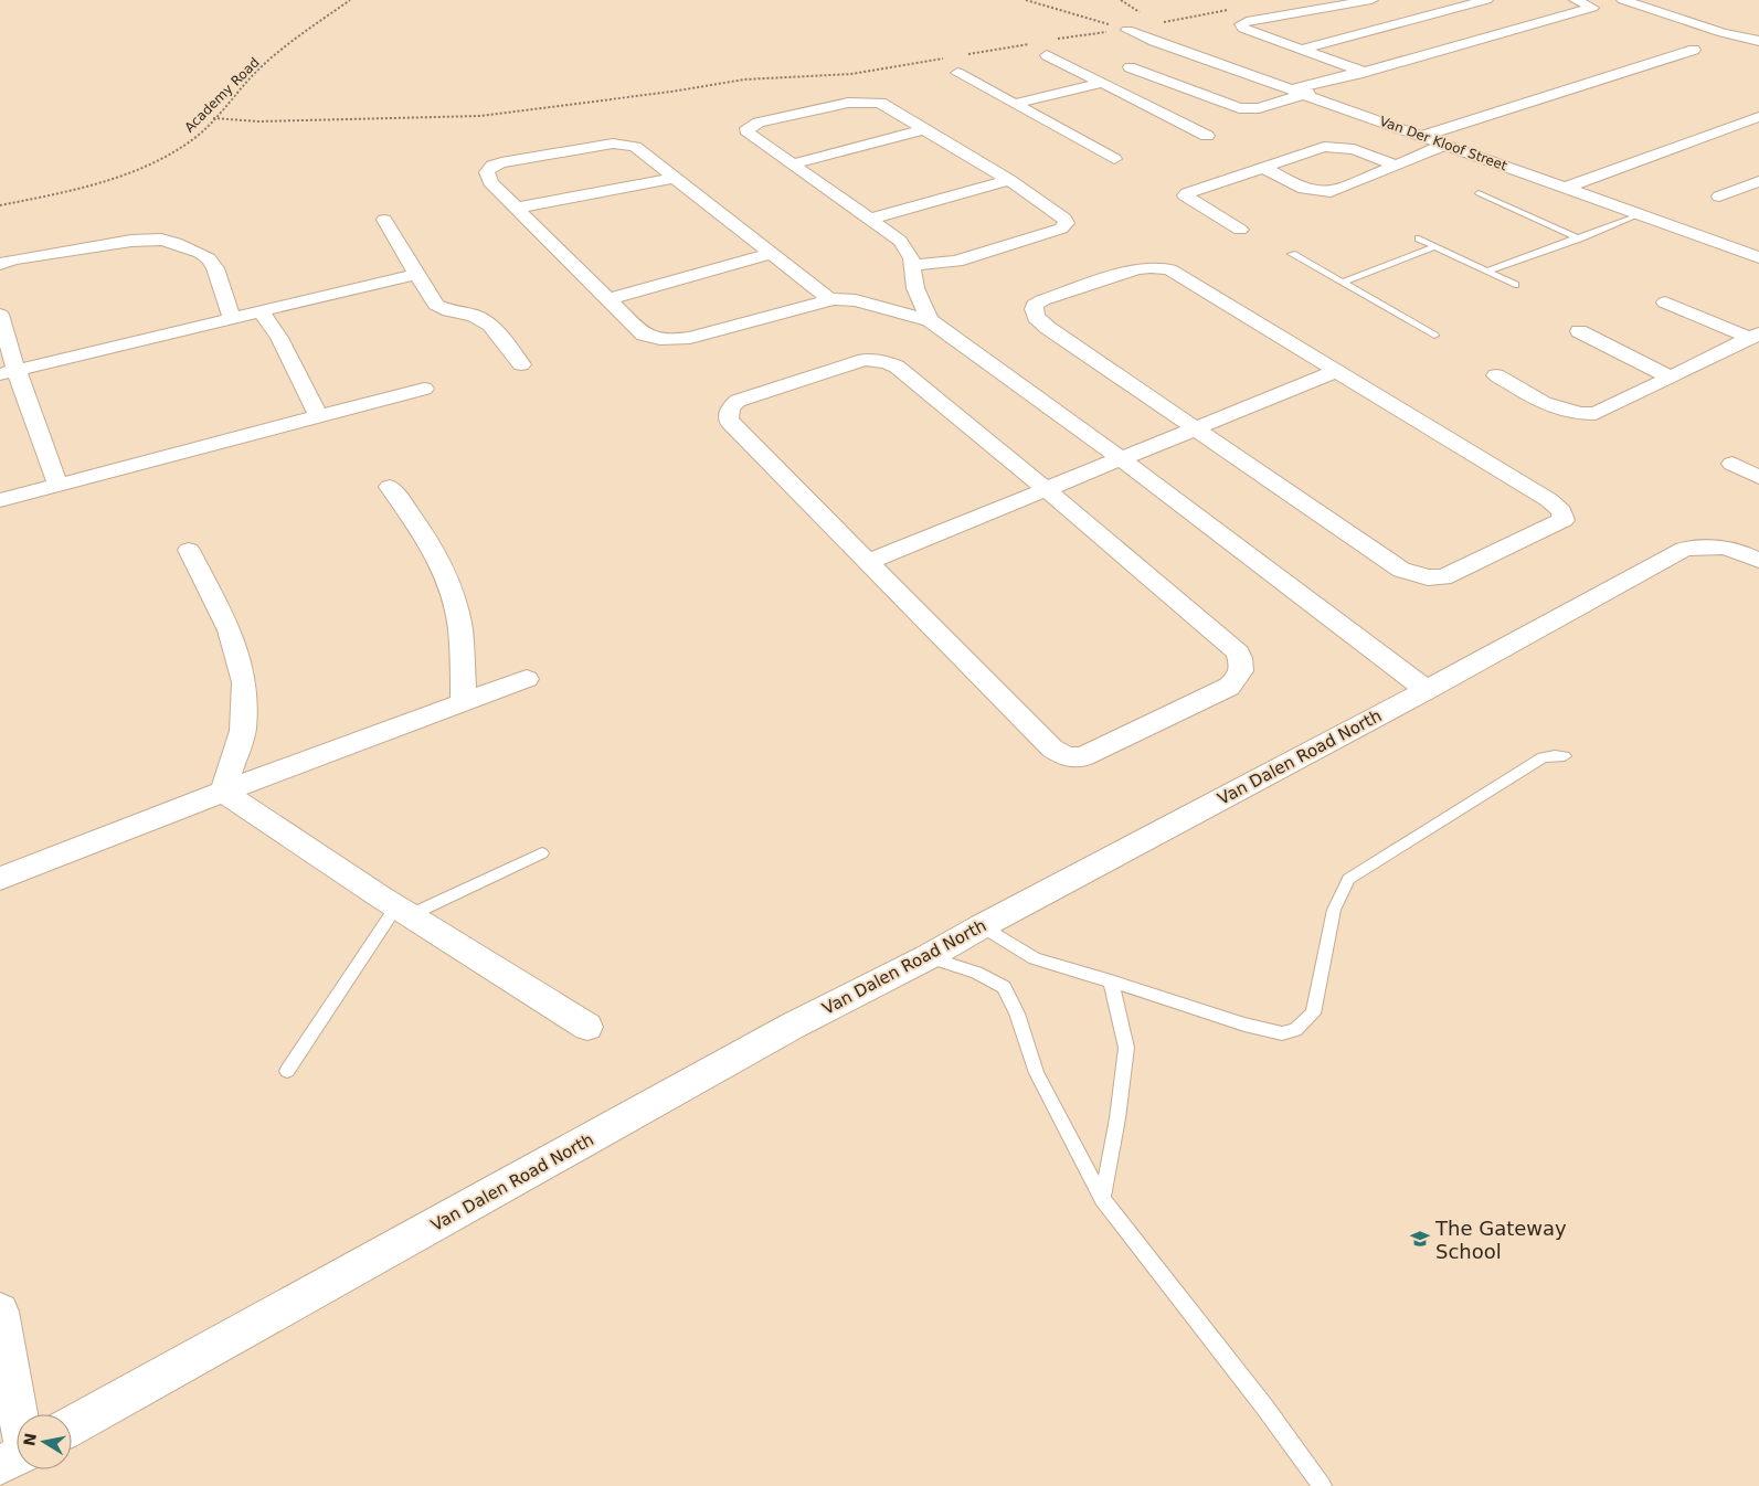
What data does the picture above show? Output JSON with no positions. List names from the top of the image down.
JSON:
{
  "streets": {
    "street": ["Van Der Kloof Street", "Van Dalen Road North"],
    "path": ["Academy Road"]
  },
  "places": {
    "school or university": ["The Gateway School"]
  },
  "north": "left"
}
